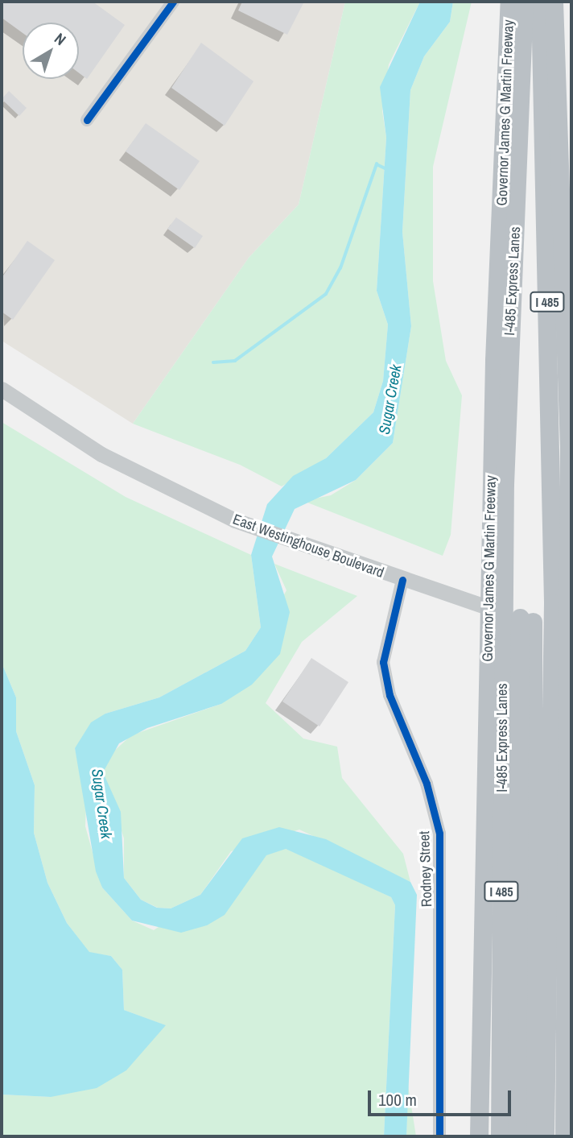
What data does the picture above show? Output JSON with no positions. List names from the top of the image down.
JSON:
{
  "streets": {
    "highway": ["Governor James G Martin Freeway", "I-485 Express Lanes", "I 485"],
    "main road": ["East Westinghouse Boulevard"],
    "street": ["Rodney Street"]
  },
  "crossings": [
    ["Governor James G Martin Freeway", "I-485 Express Lanes"],
    ["I-485 Express Lanes", "I 485"],
    ["East Westinghouse Boulevard", "Rodney Street"]
  ],
  "water": ["Sugar Creek"],
  "scale_bar": "100 m",
  "north": "top right"
}
